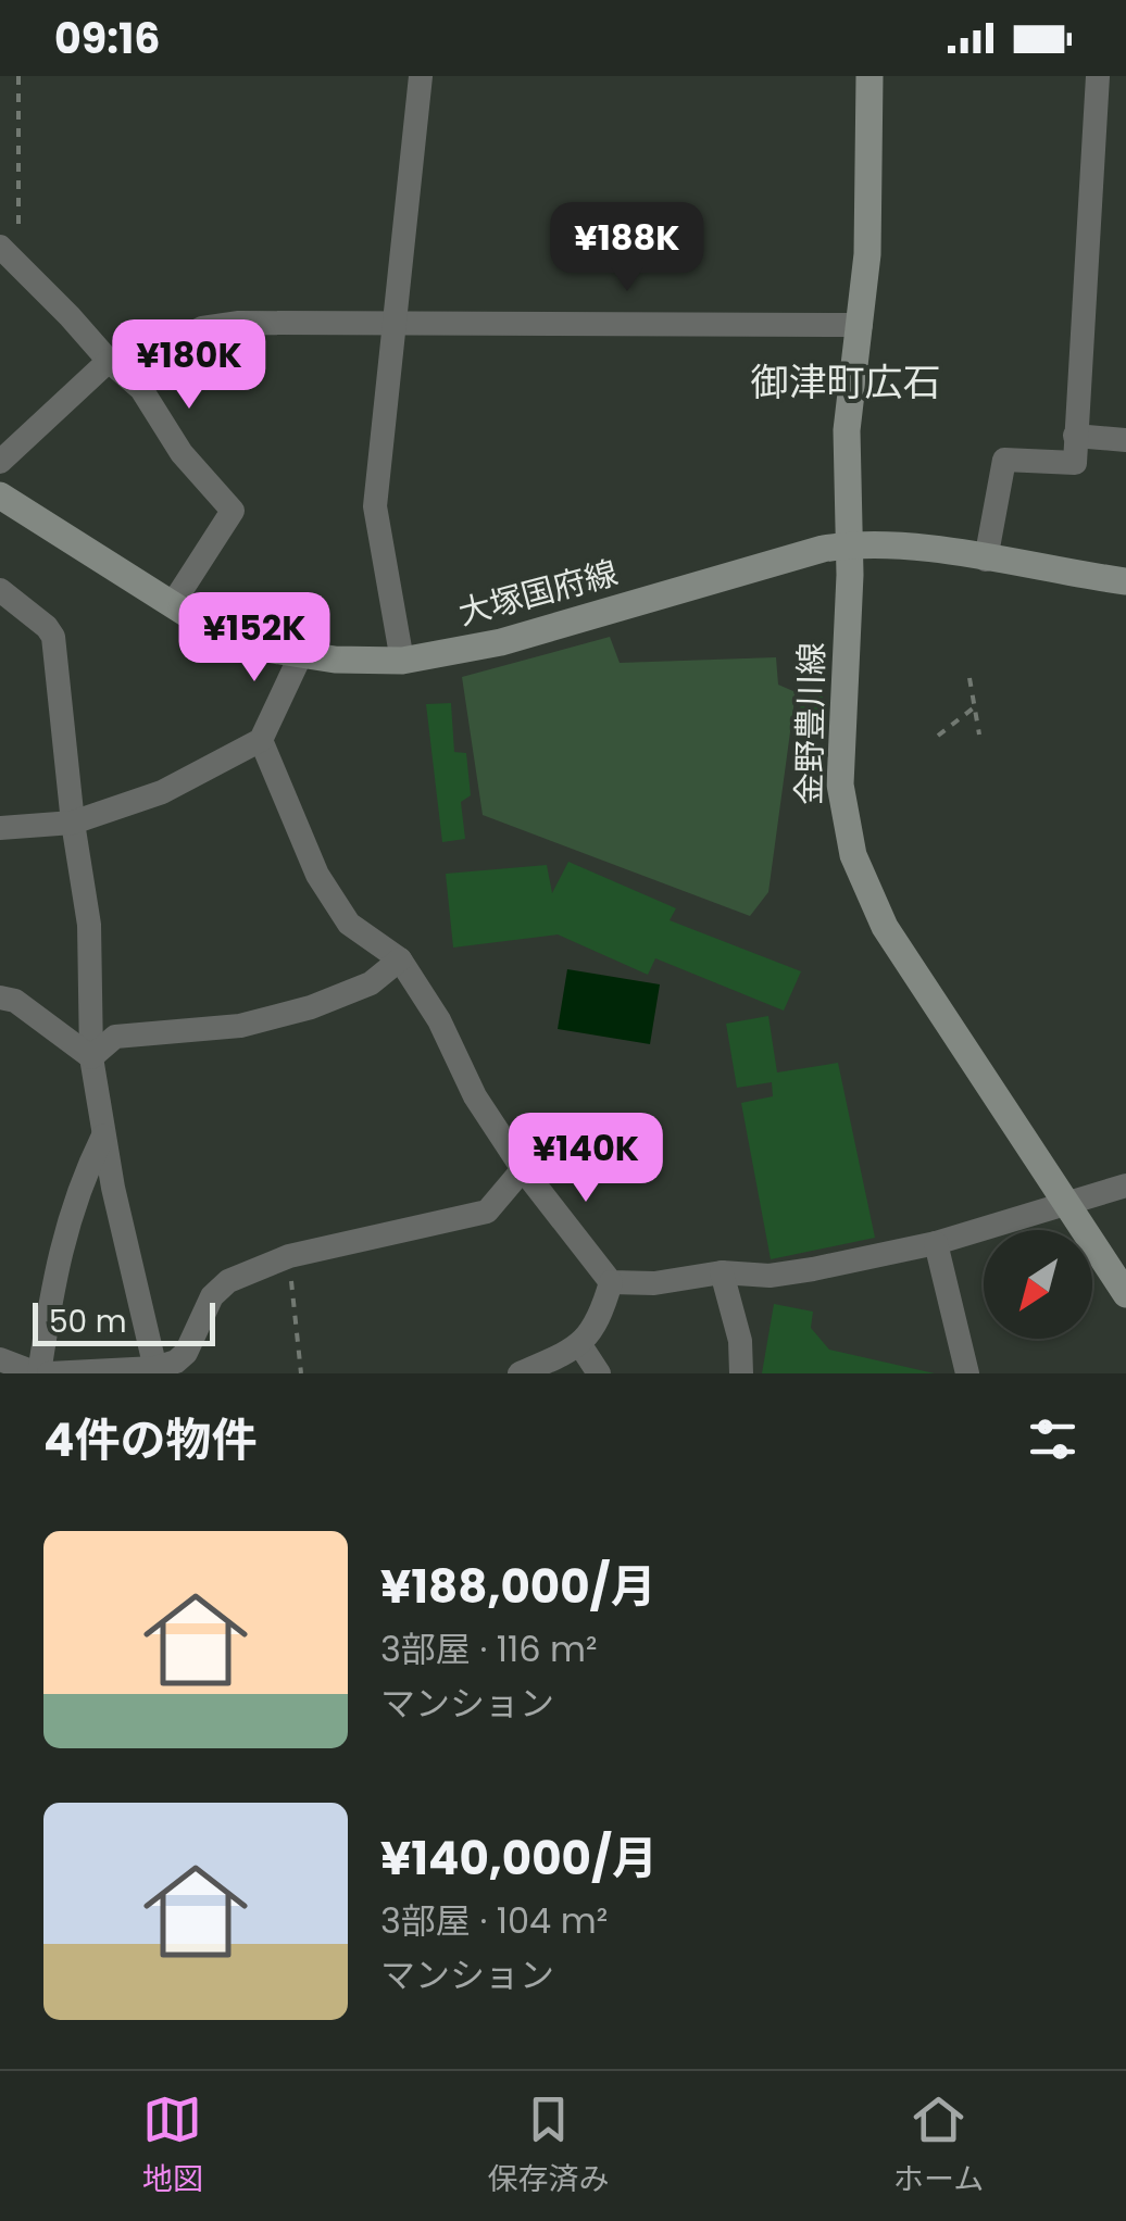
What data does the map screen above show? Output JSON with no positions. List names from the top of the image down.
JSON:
{
  "streets": {
    "main road": ["大塚国府線", "金野豊川線"]
  },
  "crossings": [
    ["大塚国府線", "金野豊川線"]
  ],
  "districts": ["御津町広石"],
  "scale_bar": "50 m",
  "north": "bottom left",
  "page": {
    "status": "09:16",
    "price": [
      "¥188K",
      "¥180K",
      "¥152K",
      "¥140K"
    ],
    "scale": "50 m",
    "heading": "4件の物件",
    "list": [
      {
        "name": "¥188,000/月",
        "note": "3部屋 · 116 m² · マンション"
      },
      {
        "name": "¥140,000/月",
        "note": "3部屋 · 104 m² · マンション"
      }
    ],
    "tabs": ["地図", "保存済み", "ホーム"]
  }
}
